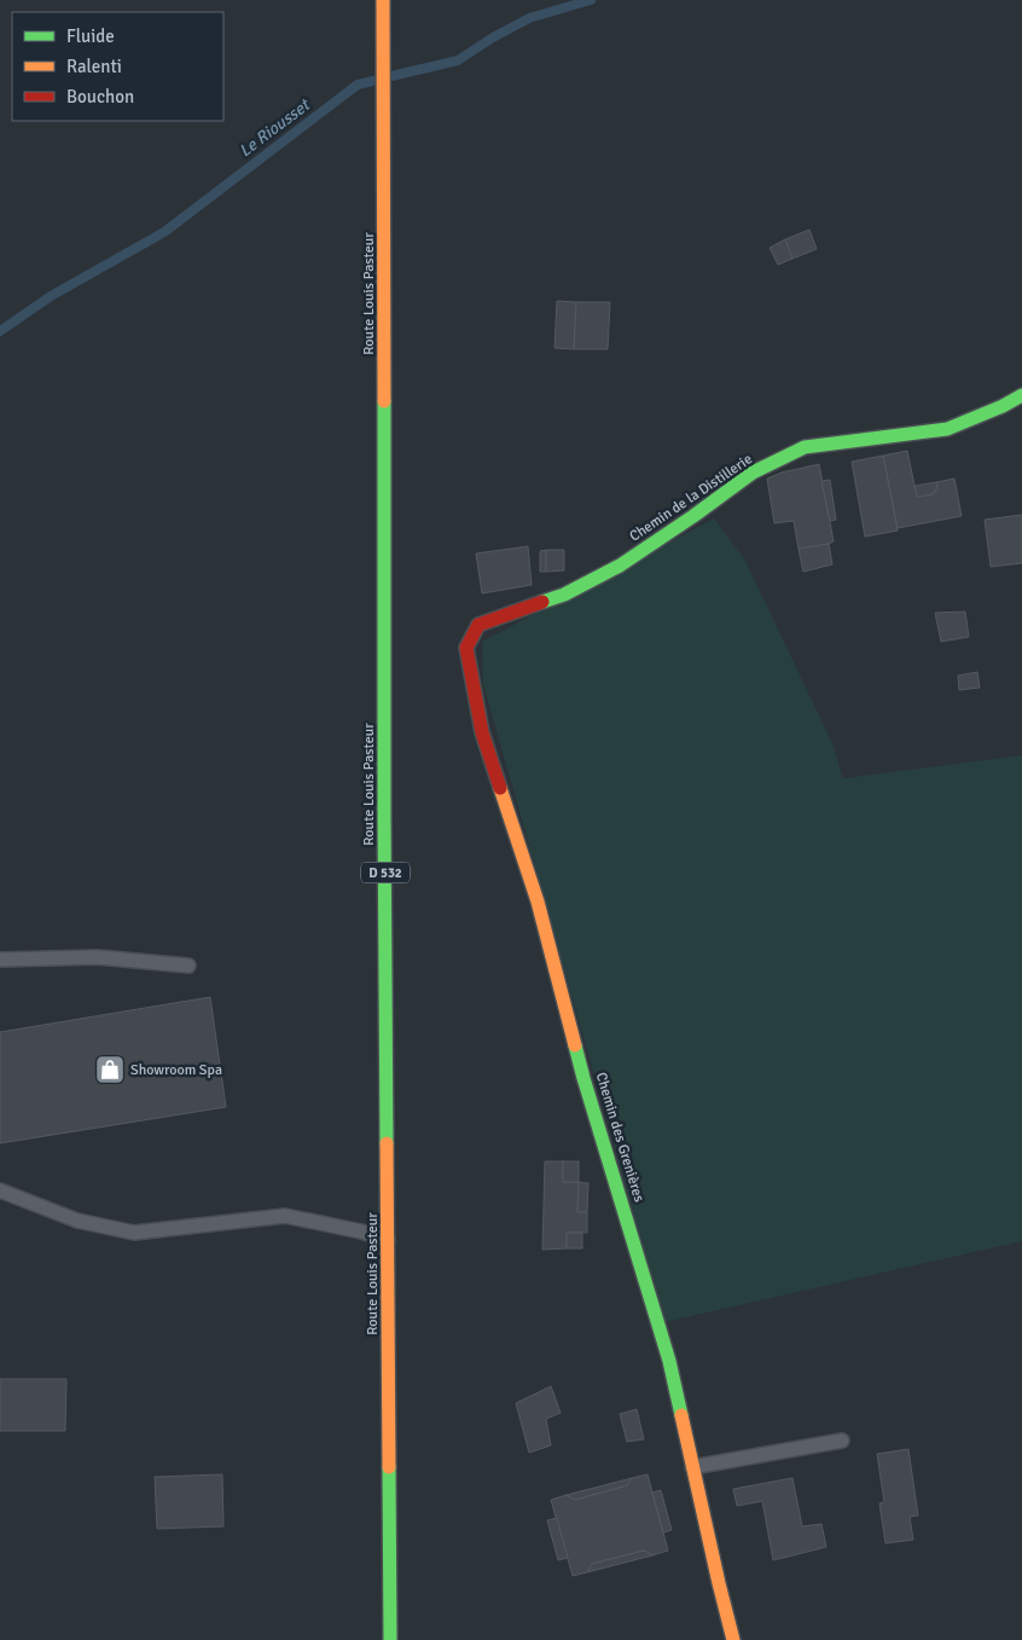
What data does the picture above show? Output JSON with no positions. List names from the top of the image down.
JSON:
{
  "streets": {
    "street": [
      "Route Louis Pasteur",
      "Chemin de la Distillerie",
      "D 532",
      "Chemin des Grenières"
    ]
  },
  "crossings": [
    ["Chemin de la Distillerie", "Chemin des Grenières"]
  ],
  "water": ["Le Riousset"],
  "places": {
    "shop": ["Showroom Spa"]
  },
  "legend": ["Fluide", "Ralenti", "Bouchon"]
}
